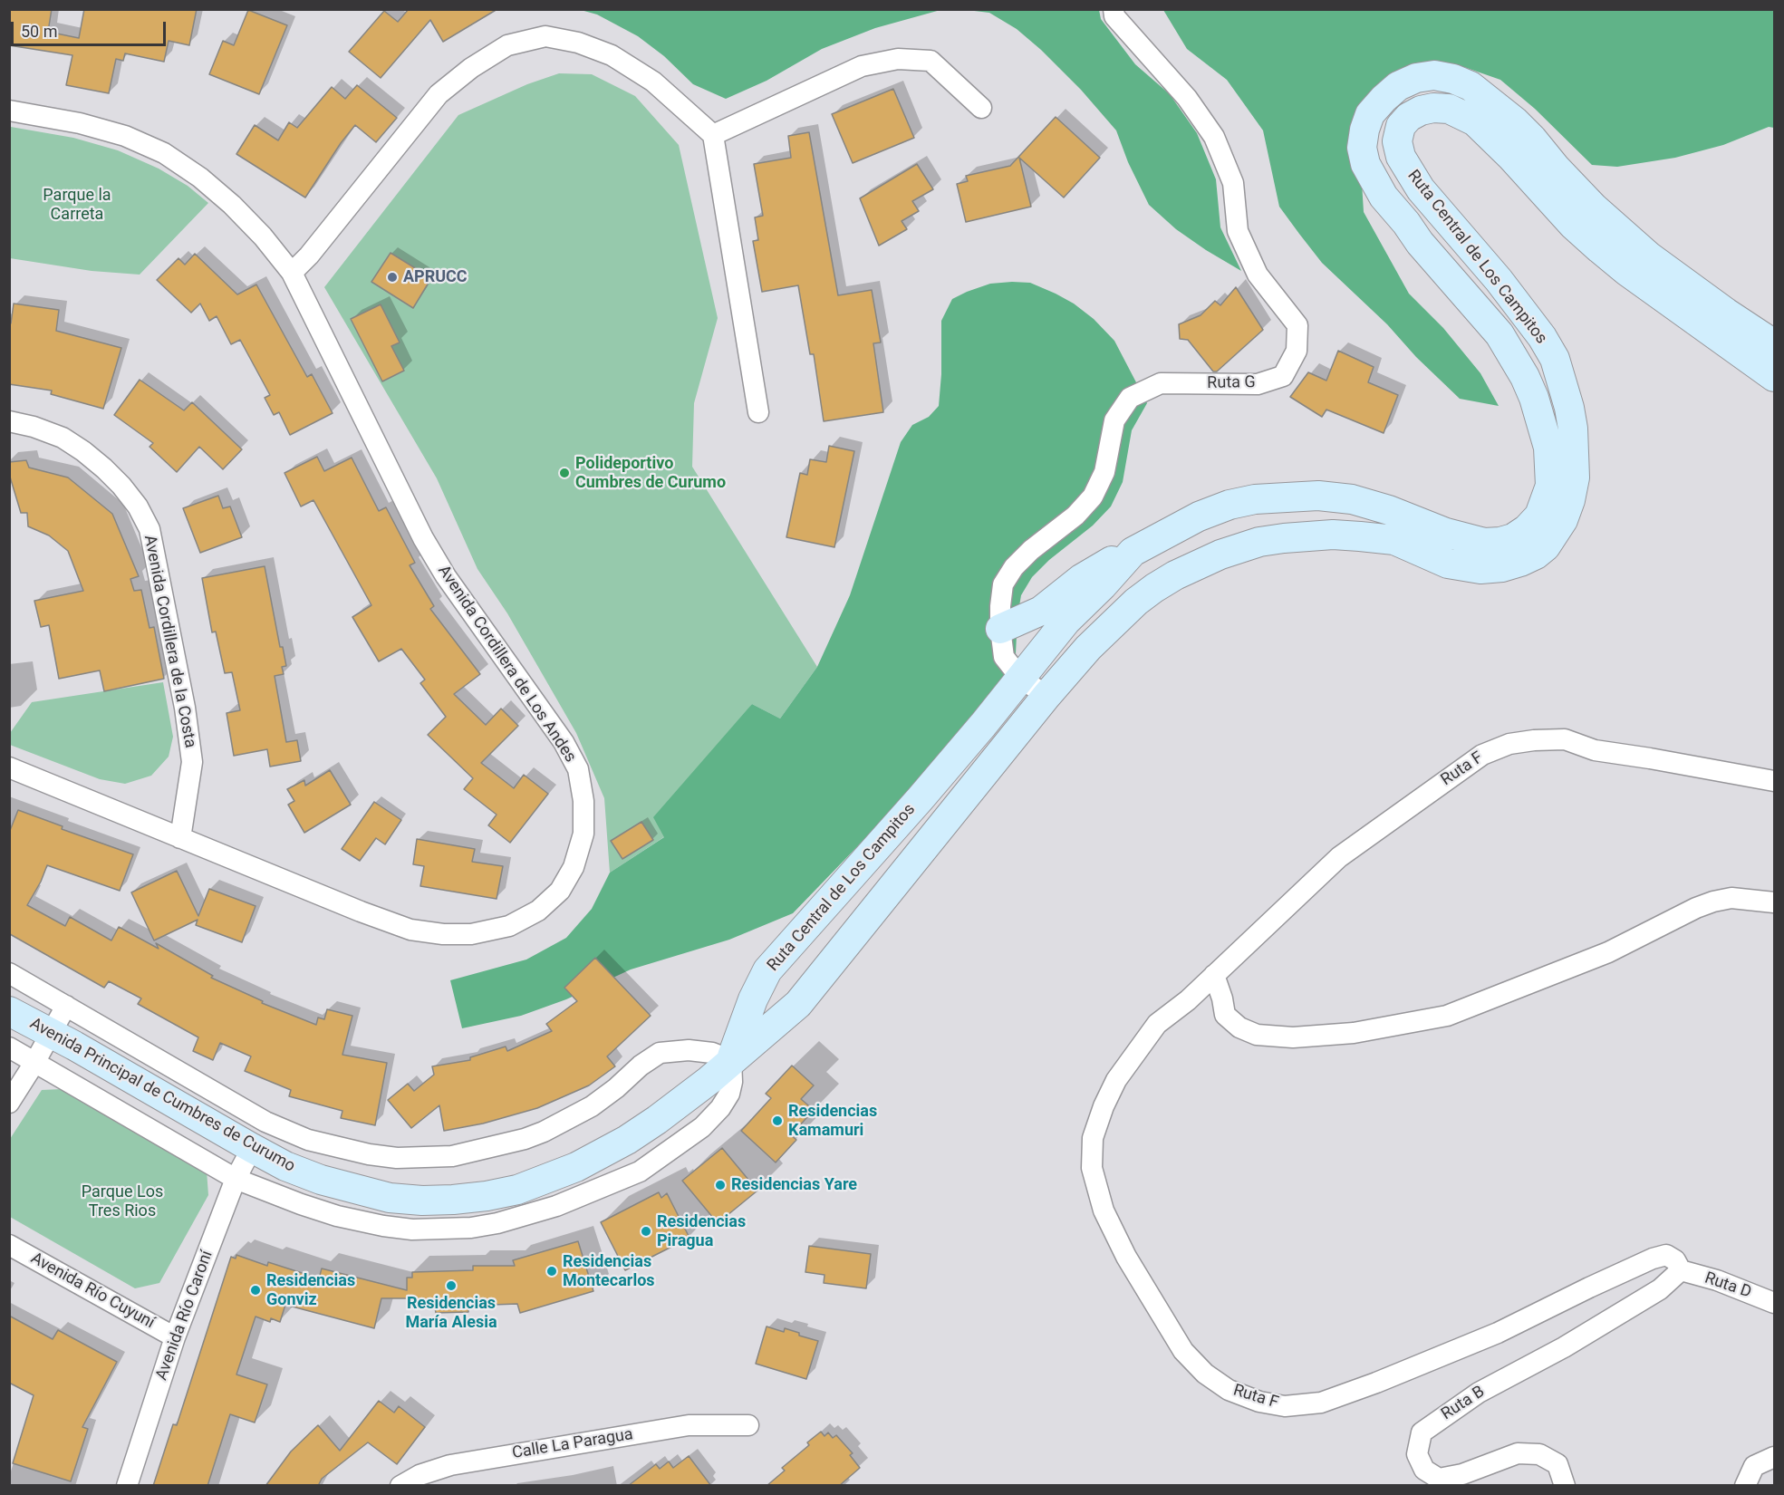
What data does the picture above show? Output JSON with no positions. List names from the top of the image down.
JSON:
{
  "streets": {
    "main road": ["Ruta Central de Los Campitos", "Avenida Principal de Cumbres de Curumo"],
    "street": [
      "Ruta G",
      "Avenida Cordillera de la Costa",
      "Avenida Cordillera de Los Andes",
      "Ruta F",
      "Ruta D",
      "Avenida Río Cuyuní",
      "Avenida Río Caroní",
      "Ruta B",
      "Calle La Paragua"
    ]
  },
  "crossings": [
    ["Ruta Central de Los Campitos", "Ruta G"],
    ["Ruta Central de Los Campitos", "Avenida Principal de Cumbres de Curumo"],
    ["Avenida Cordillera de la Costa", "Avenida Cordillera de Los Andes"],
    ["Ruta F", "Ruta D"],
    ["Ruta F", "Ruta B"],
    ["Avenida Principal de Cumbres de Curumo", "Avenida Río Caroní"],
    ["Ruta D", "Ruta B"],
    ["Avenida Río Cuyuní", "Avenida Río Caroní"]
  ],
  "parks": ["Parque la Carreta", "Parque Los Tres Rios"],
  "places": [
    "APRUCC",
    "Polideportivo Cumbres de Curumo",
    "Residencias Kamamuri",
    "Residencias Yare",
    "Residencias Piragua",
    "Residencias Montecarlos",
    "Residencias María Alesia",
    "Residencias Gonviz"
  ],
  "scale_bar": "50 m"
}
